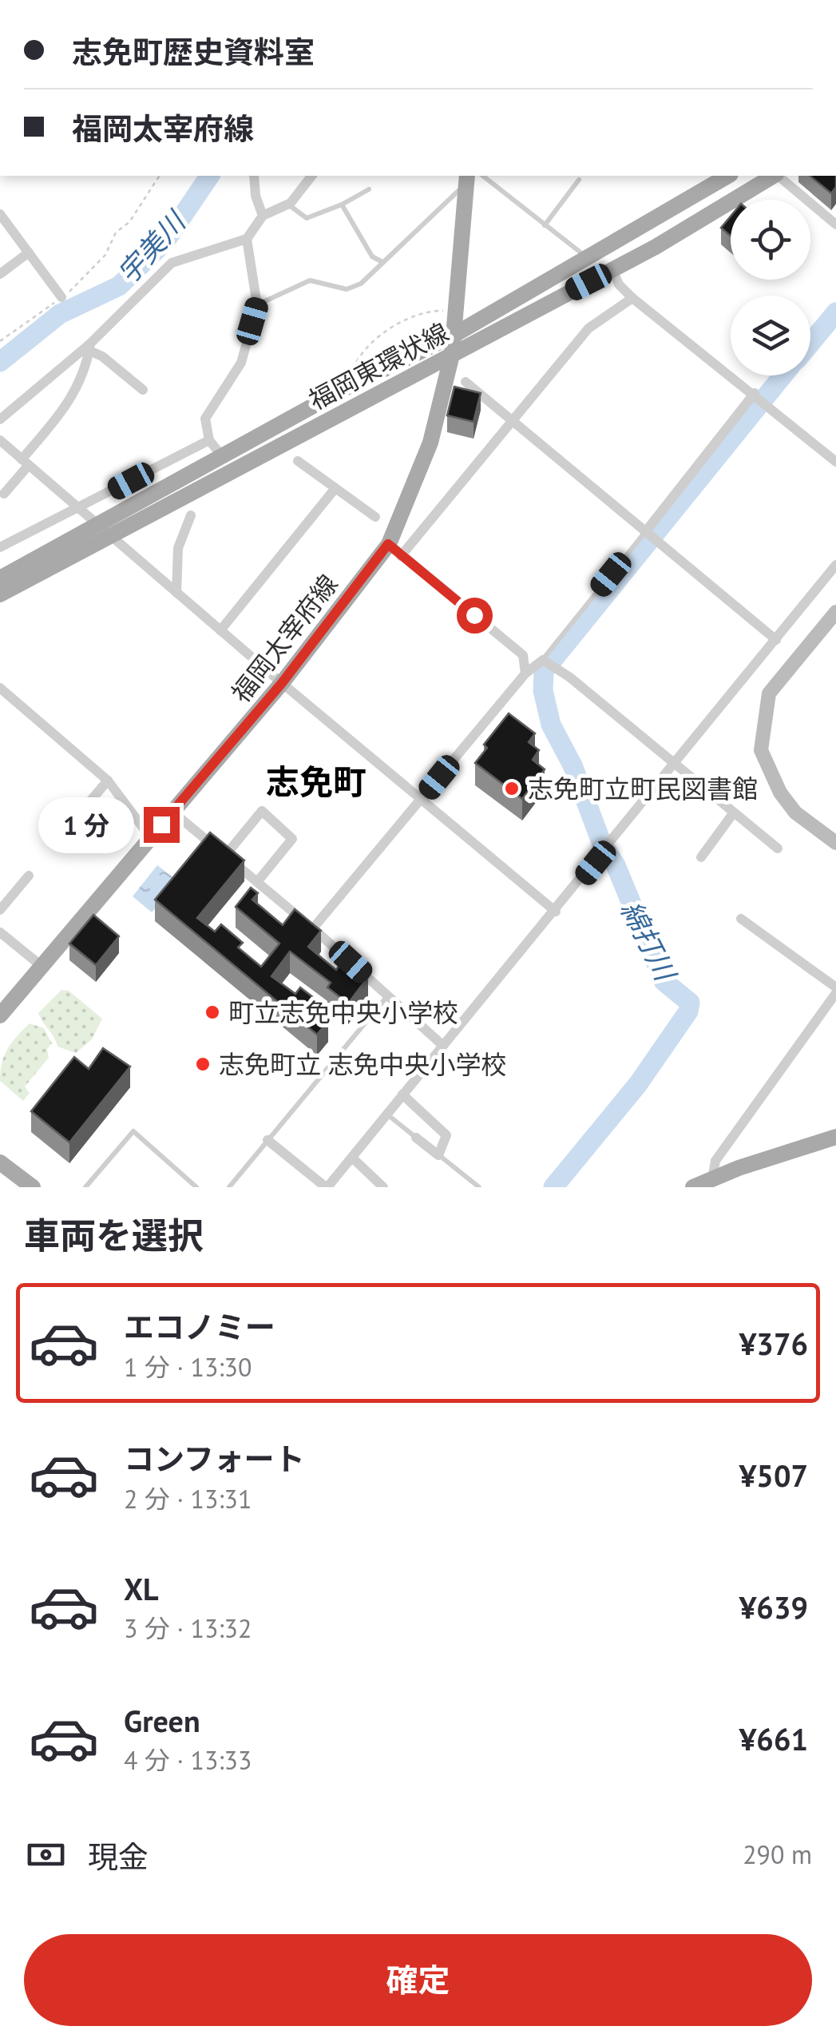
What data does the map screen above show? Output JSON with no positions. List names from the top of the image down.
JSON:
{
  "streets": {
    "main road": ["福岡東環状線", "福岡太宰府線"]
  },
  "crossings": [
    ["福岡東環状線", "福岡太宰府線"]
  ],
  "districts": ["志免町"],
  "water": ["宇美川", "綿打川"],
  "places": ["志免町立町民図書館", "町立志免中央小学校", "志免町立 志免中央小学校"],
  "page": {
    "banner": ["志免町歴史資料室", "福岡太宰府線"],
    "bubble": "1 分",
    "heading": "車両を選択",
    "list": [
      {
        "name": "エコノミー",
        "note": "1 分 · 13:30",
        "value": "¥376"
      },
      {
        "name": "コンフォート",
        "note": "2 分 · 13:31",
        "value": "¥507"
      },
      {
        "name": "XL",
        "note": "3 分 · 13:32",
        "value": "¥639"
      },
      {
        "name": "Green",
        "note": "4 分 · 13:33",
        "value": "¥661"
      }
    ],
    "pay": ["現金", "290 m"],
    "buttons": "確定"
  }
}
